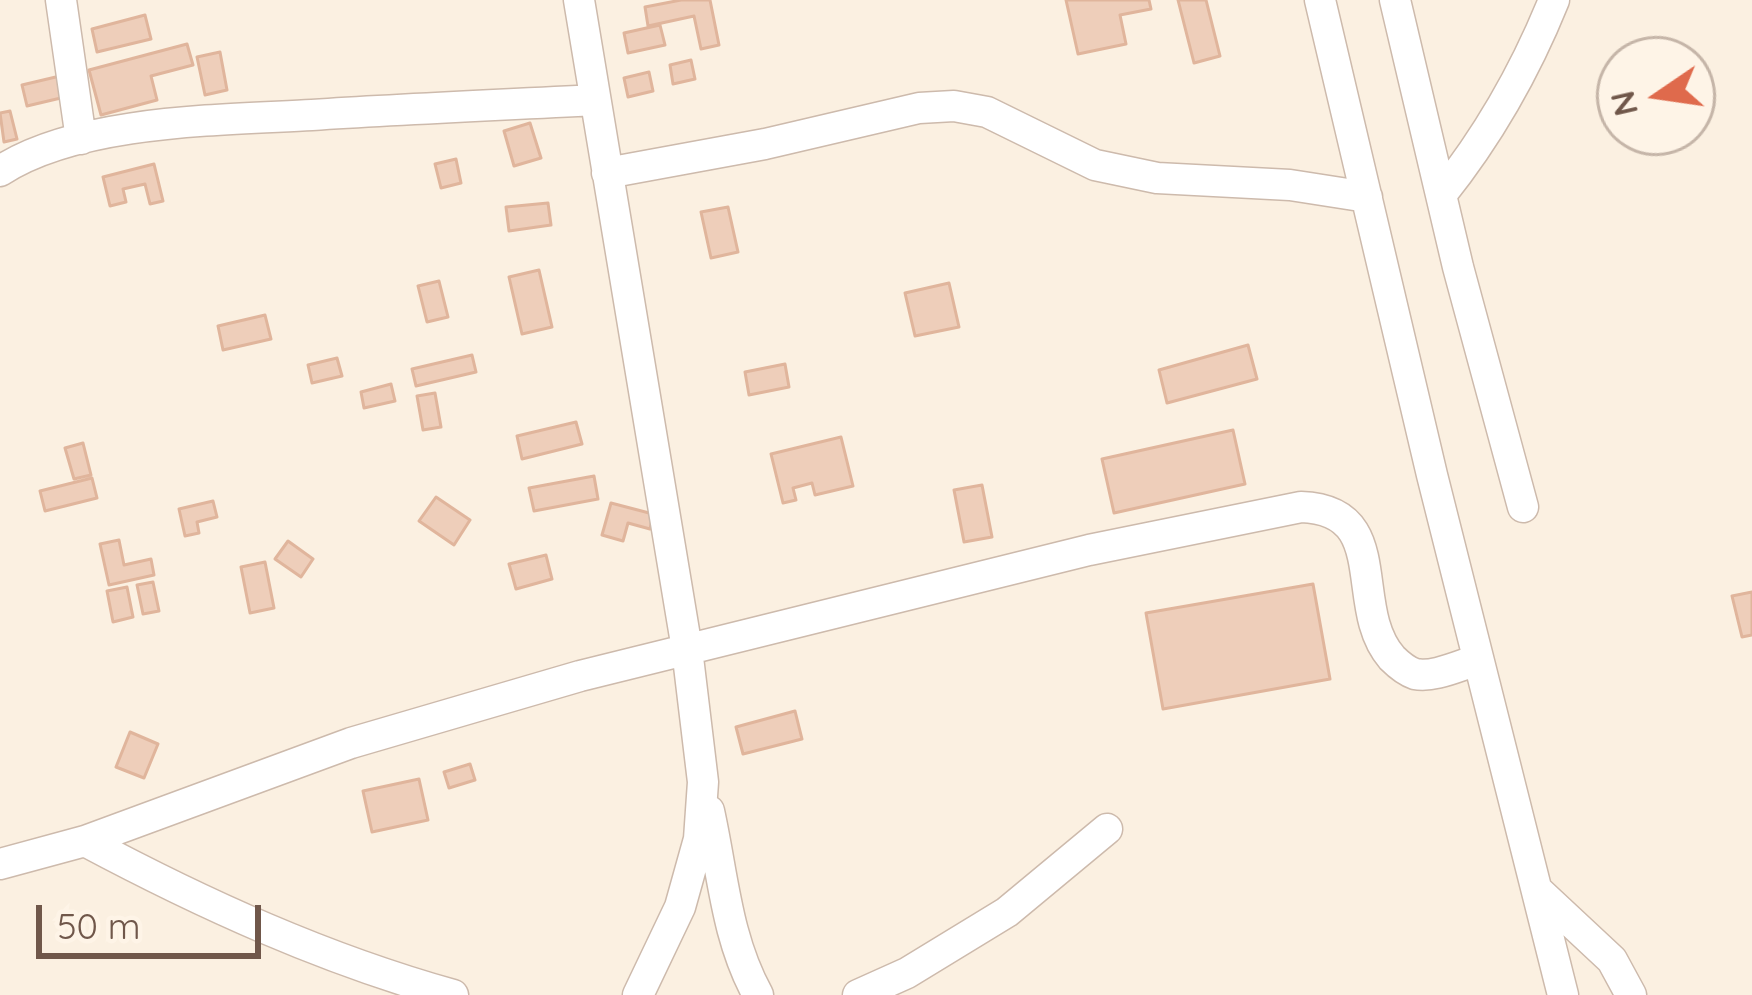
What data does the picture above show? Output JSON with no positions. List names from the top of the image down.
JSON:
{
  "scale_bar": "50 m",
  "north": "left"
}
